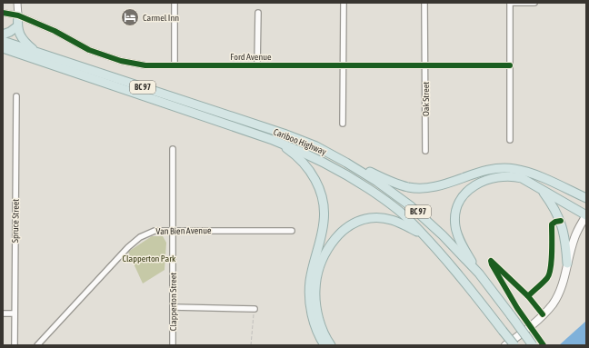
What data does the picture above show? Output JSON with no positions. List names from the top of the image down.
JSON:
{
  "streets": {
    "highway": ["BC 97", "Cariboo Highway"],
    "street": [
      "Ford Avenue",
      "Oak Street",
      "Spruce Street",
      "Van Bien Avenue",
      "Clapperton Street"
    ]
  },
  "crossings": [
    ["Ford Avenue", "Oak Street"],
    ["Van Bien Avenue", "Clapperton Street"]
  ],
  "parks": ["Clapperton Park"],
  "places": {
    "hotel": ["Carmel Inn"]
  }
}
